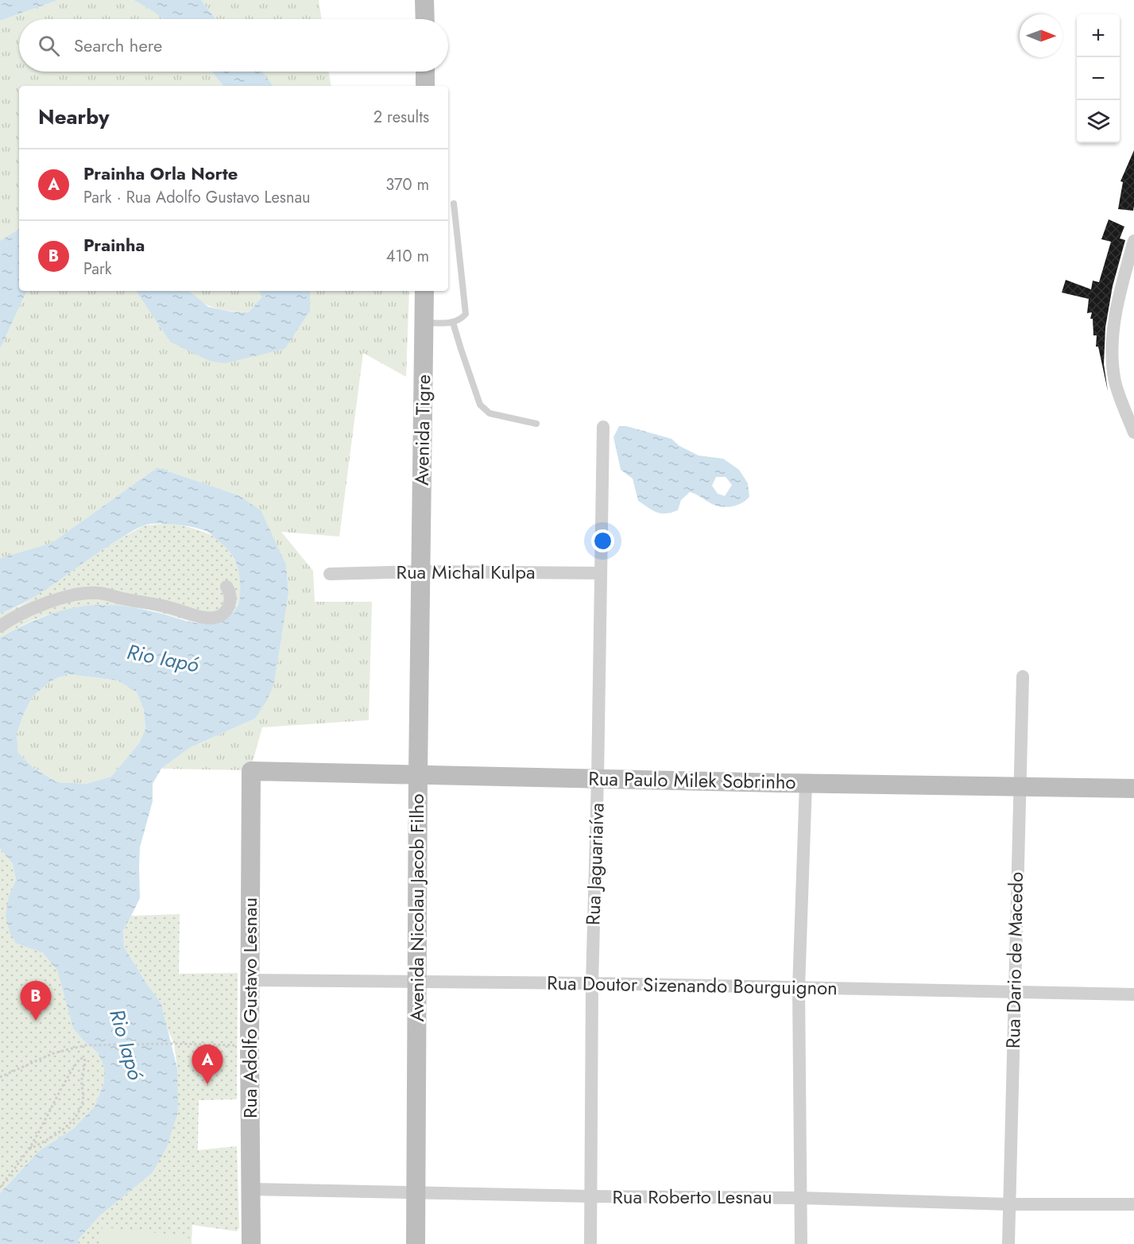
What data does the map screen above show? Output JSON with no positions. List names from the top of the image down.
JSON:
{
  "streets": {
    "street": [
      "Avenida Tigre",
      "Rua Michal Kulpa",
      "Rua Paulo Milek Sobrinho",
      "Rua Jaguariaíva",
      "Avenida Nicolau Jacob Filho",
      "Rua Dario de Macedo",
      "Rua Doutor Sizenando Bourguignon",
      "Rua Adolfo Gustavo Lesnau",
      "Rua Roberto Lesnau"
    ]
  },
  "crossings": [
    ["Avenida Tigre", "Rua Michal Kulpa"],
    ["Avenida Tigre", "Avenida Nicolau Jacob Filho"],
    ["Rua Michal Kulpa", "Rua Jaguariaíva"],
    ["Rua Michal Kulpa", "Avenida Nicolau Jacob Filho"],
    ["Rua Paulo Milek Sobrinho", "Rua Jaguariaíva"],
    ["Rua Paulo Milek Sobrinho", "Avenida Nicolau Jacob Filho"],
    ["Rua Paulo Milek Sobrinho", "Rua Dario de Macedo"],
    ["Rua Paulo Milek Sobrinho", "Rua Adolfo Gustavo Lesnau"],
    ["Rua Jaguariaíva", "Rua Doutor Sizenando Bourguignon"],
    ["Rua Jaguariaíva", "Rua Roberto Lesnau"],
    ["Avenida Nicolau Jacob Filho", "Rua Doutor Sizenando Bourguignon"],
    ["Avenida Nicolau Jacob Filho", "Rua Roberto Lesnau"],
    ["Rua Dario de Macedo", "Rua Doutor Sizenando Bourguignon"],
    ["Rua Dario de Macedo", "Rua Roberto Lesnau"],
    ["Rua Doutor Sizenando Bourguignon", "Rua Adolfo Gustavo Lesnau"],
    ["Rua Adolfo Gustavo Lesnau", "Rua Roberto Lesnau"]
  ],
  "water": ["Rio Iapó"],
  "north": "right",
  "page": {
    "map_buttons": ["+", "−"],
    "search": "Search here",
    "heading": ["Nearby", "2 results"],
    "list": [
      {
        "mark": "A",
        "name": "Prainha Orla Norte",
        "note": "Park · Rua Adolfo Gustavo Lesnau",
        "value": "370 m"
      },
      {
        "mark": "B",
        "name": "Prainha",
        "note": "Park",
        "value": "410 m"
      }
    ],
    "pins": ["B", "A"]
  }
}
